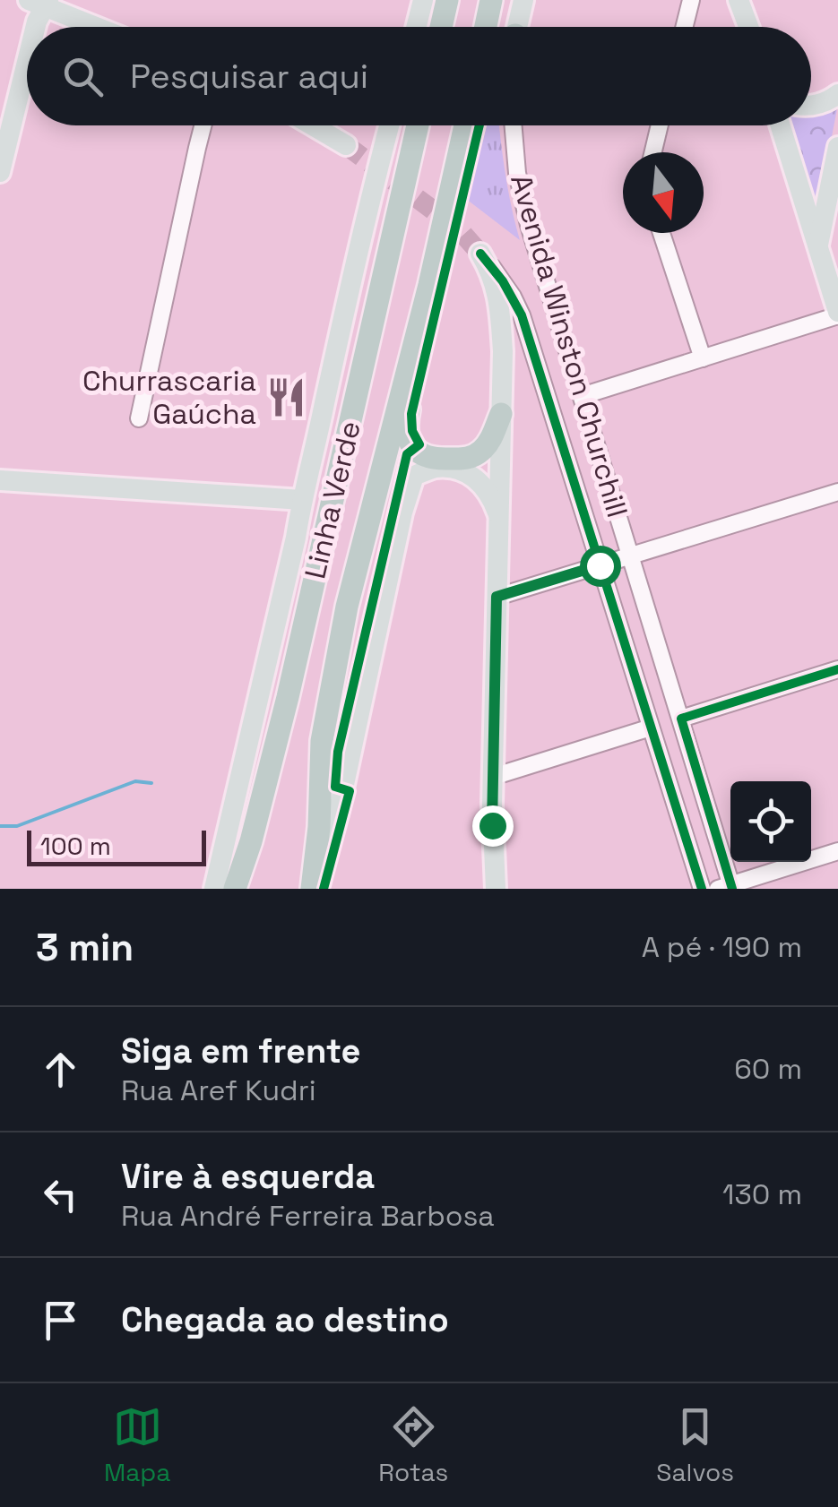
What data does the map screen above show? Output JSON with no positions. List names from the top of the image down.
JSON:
{
  "streets": {
    "highway": ["Linha Verde"],
    "street": ["Avenida Winston Churchill"]
  },
  "places": {
    "restaurant": ["Churrascaria Gaúcha"]
  },
  "scale_bar": "100 m",
  "north": "bottom",
  "page": {
    "search": "Pesquisar aqui",
    "scale": "100 m",
    "heading": ["3 min", "A pé · 190 m"],
    "list": [
      ["Siga em frente", "Rua Aref Kudri", "60 m"],
      ["Vire à esquerda", "Rua André Ferreira Barbosa", "130 m"],
      "Chegada ao destino"
    ],
    "nav": ["Mapa", "Rotas", "Salvos"]
  }
}
